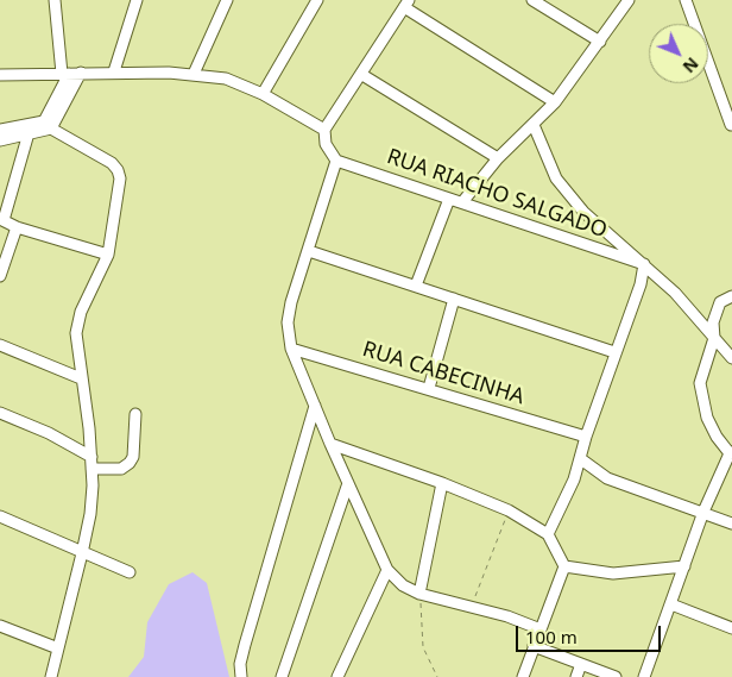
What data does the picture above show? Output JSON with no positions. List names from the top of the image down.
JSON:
{
  "streets": {
    "street": ["RUA RIACHO SALGADO", "RUA CABECINHA"]
  },
  "scale_bar": "100 m",
  "north": "bottom right"
}
